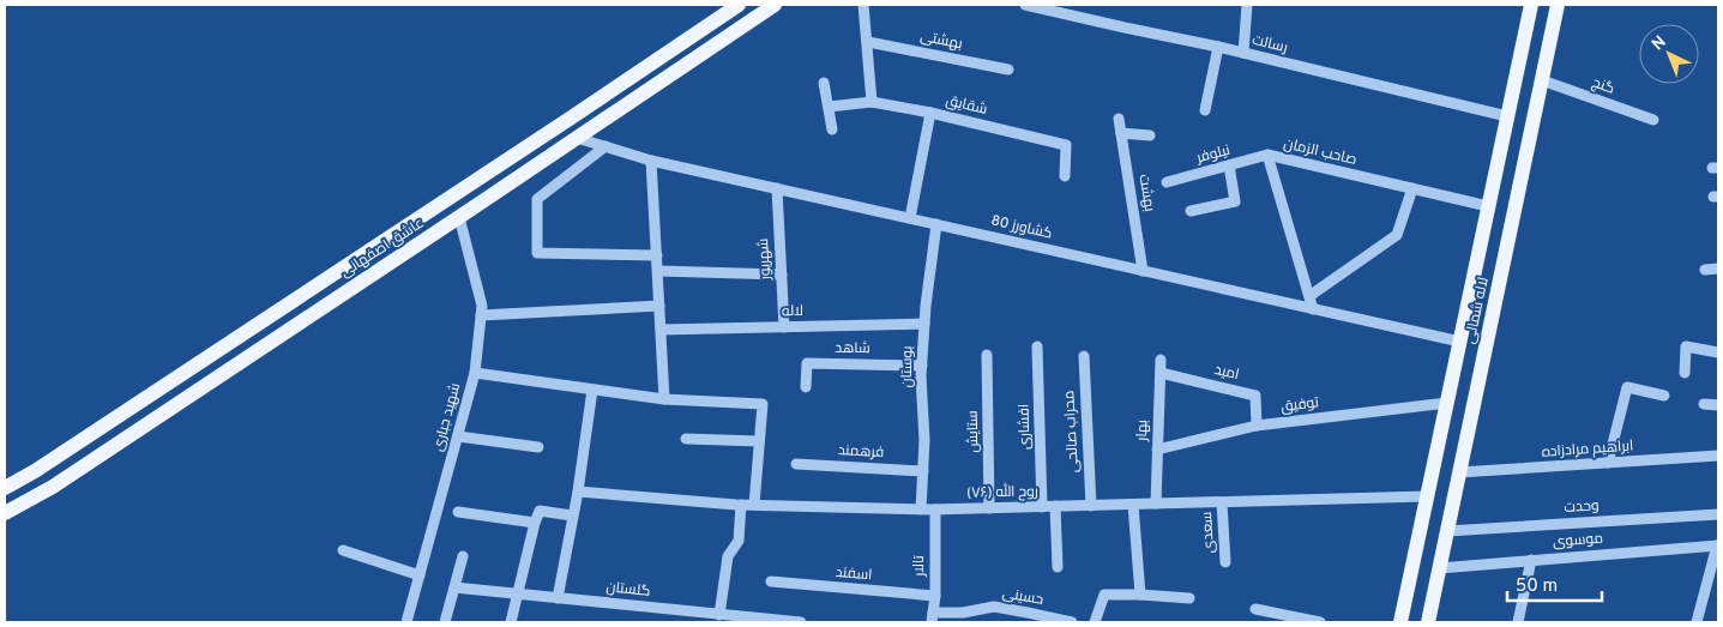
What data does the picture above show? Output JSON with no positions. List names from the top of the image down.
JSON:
{
  "streets": {
    "main road": ["عاشق اصفهانی", "لاله شمالی"],
    "street": [
      "بهشتی",
      "رسالت",
      "گنج",
      "شقایق",
      "صاحب الزمان",
      "نیلوفر",
      "بهشت",
      "کشاورز 80",
      "شهریور",
      "لاله",
      "شاهد",
      "بوستان",
      "امید",
      "توفیق",
      "شهید جباری",
      "افشاری",
      "بهار",
      "ستایش",
      "محراب صالحی",
      "ابراهیم مرادزاده",
      "فرهمند",
      "روح الله (۷۶)",
      "وحدت",
      "سعدی",
      "موسوی",
      "تالار",
      "اسفند",
      "گلستان",
      "حسینی"
    ]
  },
  "crossings": [
    ["رسالت", "لاله شمالی"],
    ["گنج", "لاله شمالی"],
    ["صاحب الزمان", "نیلوفر"],
    ["صاحب الزمان", "کشاورز 80"],
    ["صاحب الزمان", "لاله شمالی"],
    ["بهشت", "کشاورز 80"],
    ["کشاورز 80", "عاشق اصفهانی"],
    ["کشاورز 80", "شهریور"],
    ["کشاورز 80", "لاله شمالی"],
    ["کشاورز 80", "بوستان"],
    ["عاشق اصفهانی", "شهید جباری"],
    ["شهریور", "لاله"],
    ["لاله شمالی", "توفیق"],
    ["لاله شمالی", "ابراهیم مرادزاده"],
    ["لاله شمالی", "روح الله (۷۶)"],
    ["لاله شمالی", "وحدت"],
    ["لاله شمالی", "موسوی"],
    ["لاله", "بوستان"],
    ["شاهد", "بوستان"],
    ["بوستان", "فرهمند"],
    ["بوستان", "روح الله (۷۶)"],
    ["امید", "توفیق"],
    ["امید", "بهار"],
    ["توفیق", "بهار"],
    ["افشاری", "روح الله (۷۶)"],
    ["بهار", "روح الله (۷۶)"],
    ["ستایش", "روح الله (۷۶)"],
    ["محراب صالحی", "روح الله (۷۶)"],
    ["روح الله (۷۶)", "سعدی"],
    ["روح الله (۷۶)", "تالار"],
    ["تالار", "اسفند"],
    ["تالار", "حسینی"]
  ],
  "scale_bar": "50 m",
  "north": "top left"
}
